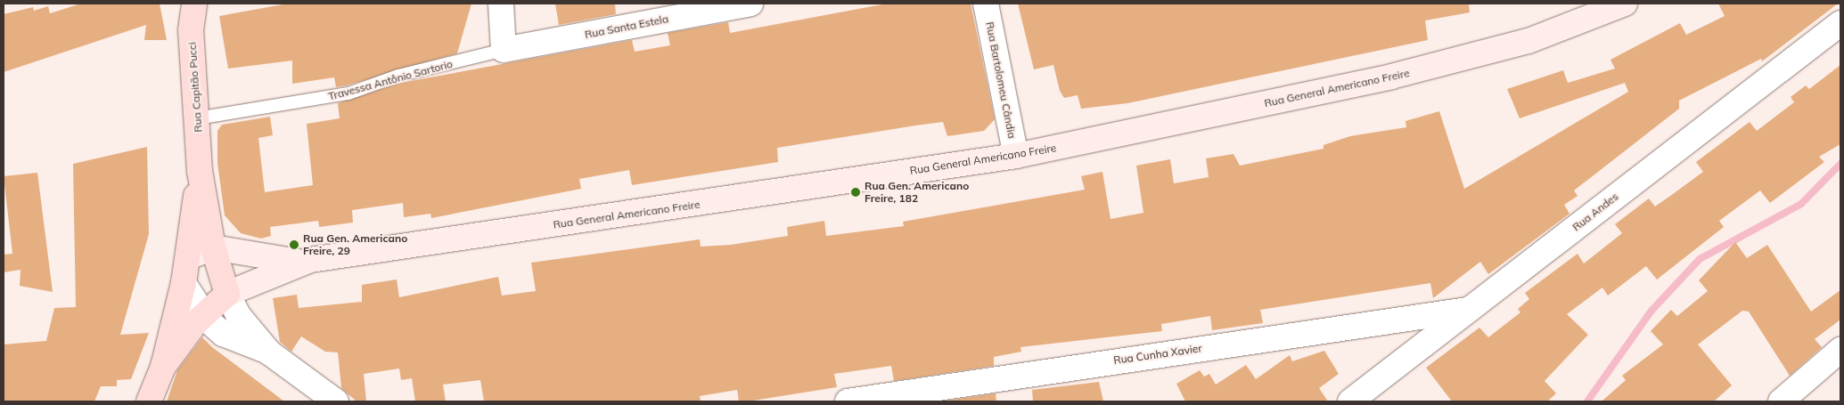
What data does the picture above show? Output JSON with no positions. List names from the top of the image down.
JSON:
{
  "streets": {
    "main road": ["Rua Capitão Pucci", "Rua General Americano Freire"],
    "street": [
      "Rua Santa Estela",
      "Rua Bartolomeu Cândia",
      "Rua Andes",
      "Rua Cunha Xavier"
    ],
    "lane": ["Travessa Antônio Sartorio"]
  },
  "crossings": [
    ["Rua Santa Estela", "Travessa Antônio Sartorio"],
    ["Travessa Antônio Sartorio", "Rua Capitão Pucci"],
    ["Rua Bartolomeu Cândia", "Rua General Americano Freire"],
    ["Rua Capitão Pucci", "Rua General Americano Freire"],
    ["Rua Andes", "Rua Cunha Xavier"]
  ],
  "places": ["Rua Gen. Americano Freire, 182", "Rua Gen. Americano Freire, 29"]
}
